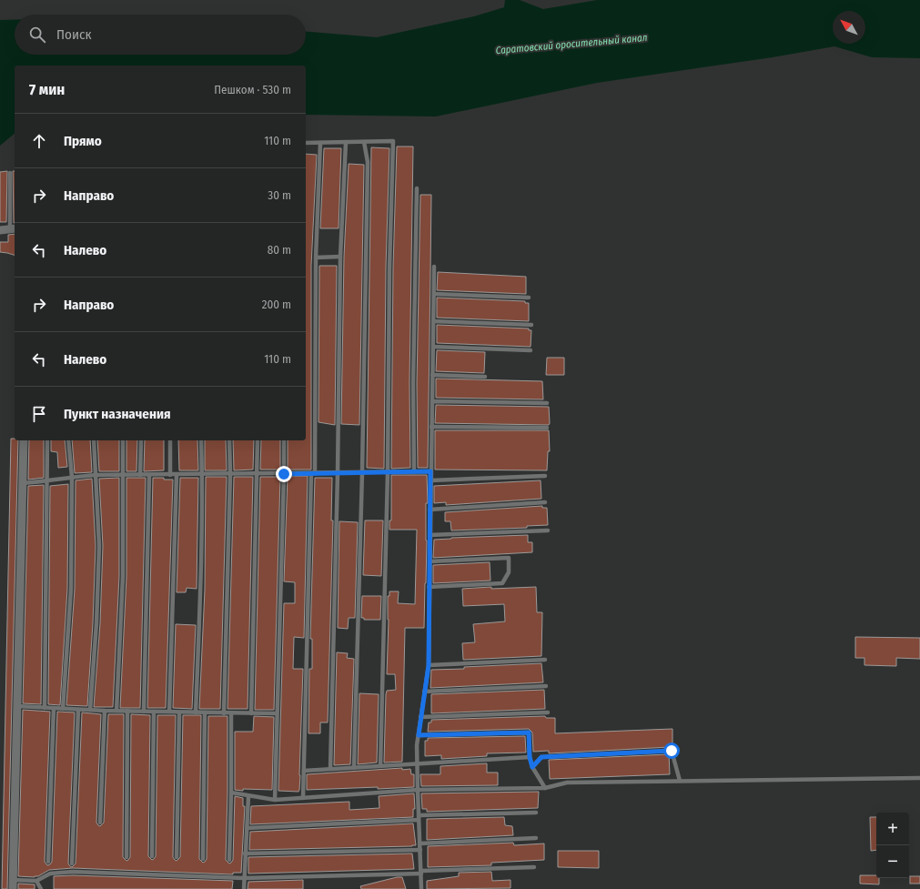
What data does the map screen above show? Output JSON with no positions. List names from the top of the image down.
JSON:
{
  "water": ["Саратовский оросительный канал"],
  "north": "top left",
  "page": {
    "search": "Поиск",
    "heading": ["7 мин", "Пешком · 530 m"],
    "list": [
      ["Прямо", "110 m"],
      ["Направо", "30 m"],
      ["Налево", "80 m"],
      ["Направо", "200 m"],
      ["Налево", "110 m"],
      "Пункт назначения"
    ],
    "map_buttons": ["+", "−"]
  }
}
